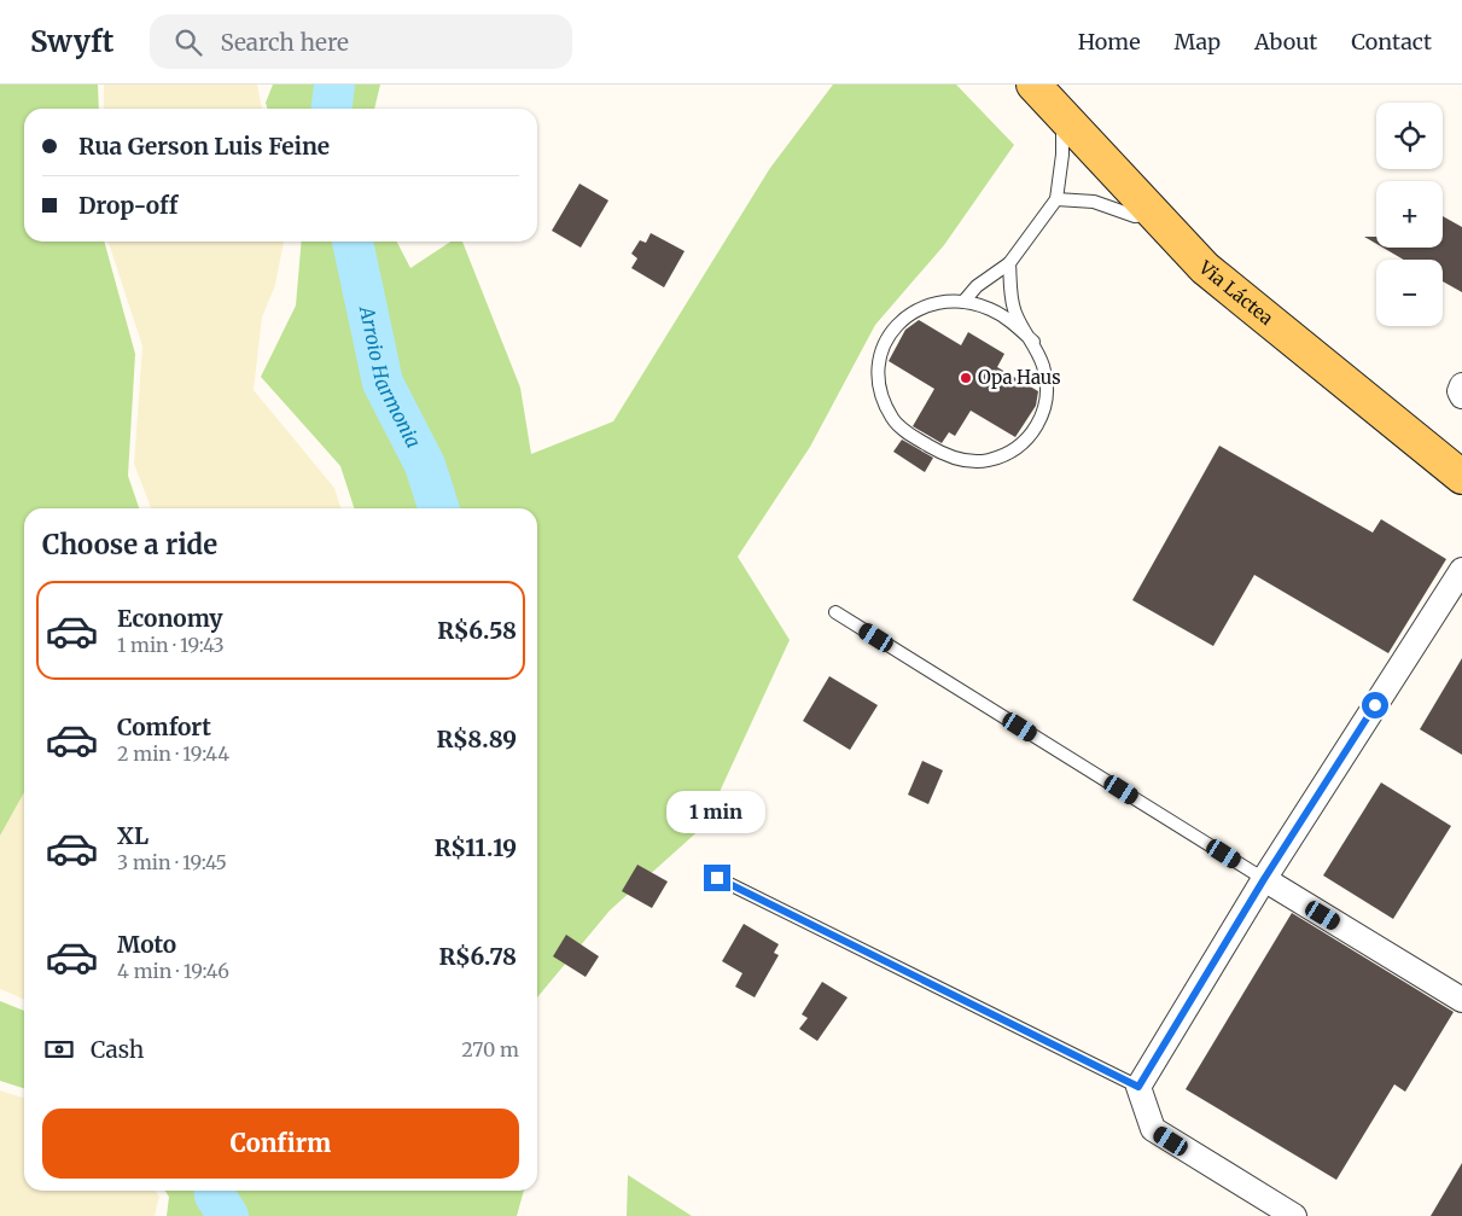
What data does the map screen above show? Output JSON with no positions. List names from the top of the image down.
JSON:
{
  "streets": {
    "main road": ["Via Láctea"]
  },
  "water": ["Arroio Harmonia"],
  "places": ["Opa Haus"],
  "page": {
    "header": "Swyft",
    "search": "Search here",
    "nav": [
      "Home",
      "Map",
      "About",
      "Contact"
    ],
    "map_buttons": ["+", "−"],
    "banner": ["Rua Gerson Luis Feine", "Drop-off"],
    "heading": "Choose a ride",
    "list": [
      {
        "name": "Economy",
        "note": "1 min · 19:43",
        "value": "R$6.58"
      },
      {
        "name": "Comfort",
        "note": "2 min · 19:44",
        "value": "R$8.89"
      },
      {
        "name": "XL",
        "note": "3 min · 19:45",
        "value": "R$11.19"
      },
      {
        "name": "Moto",
        "note": "4 min · 19:46",
        "value": "R$6.78"
      }
    ],
    "bubble": "1 min",
    "pay": ["Cash", "270 m"],
    "buttons": "Confirm"
  }
}
